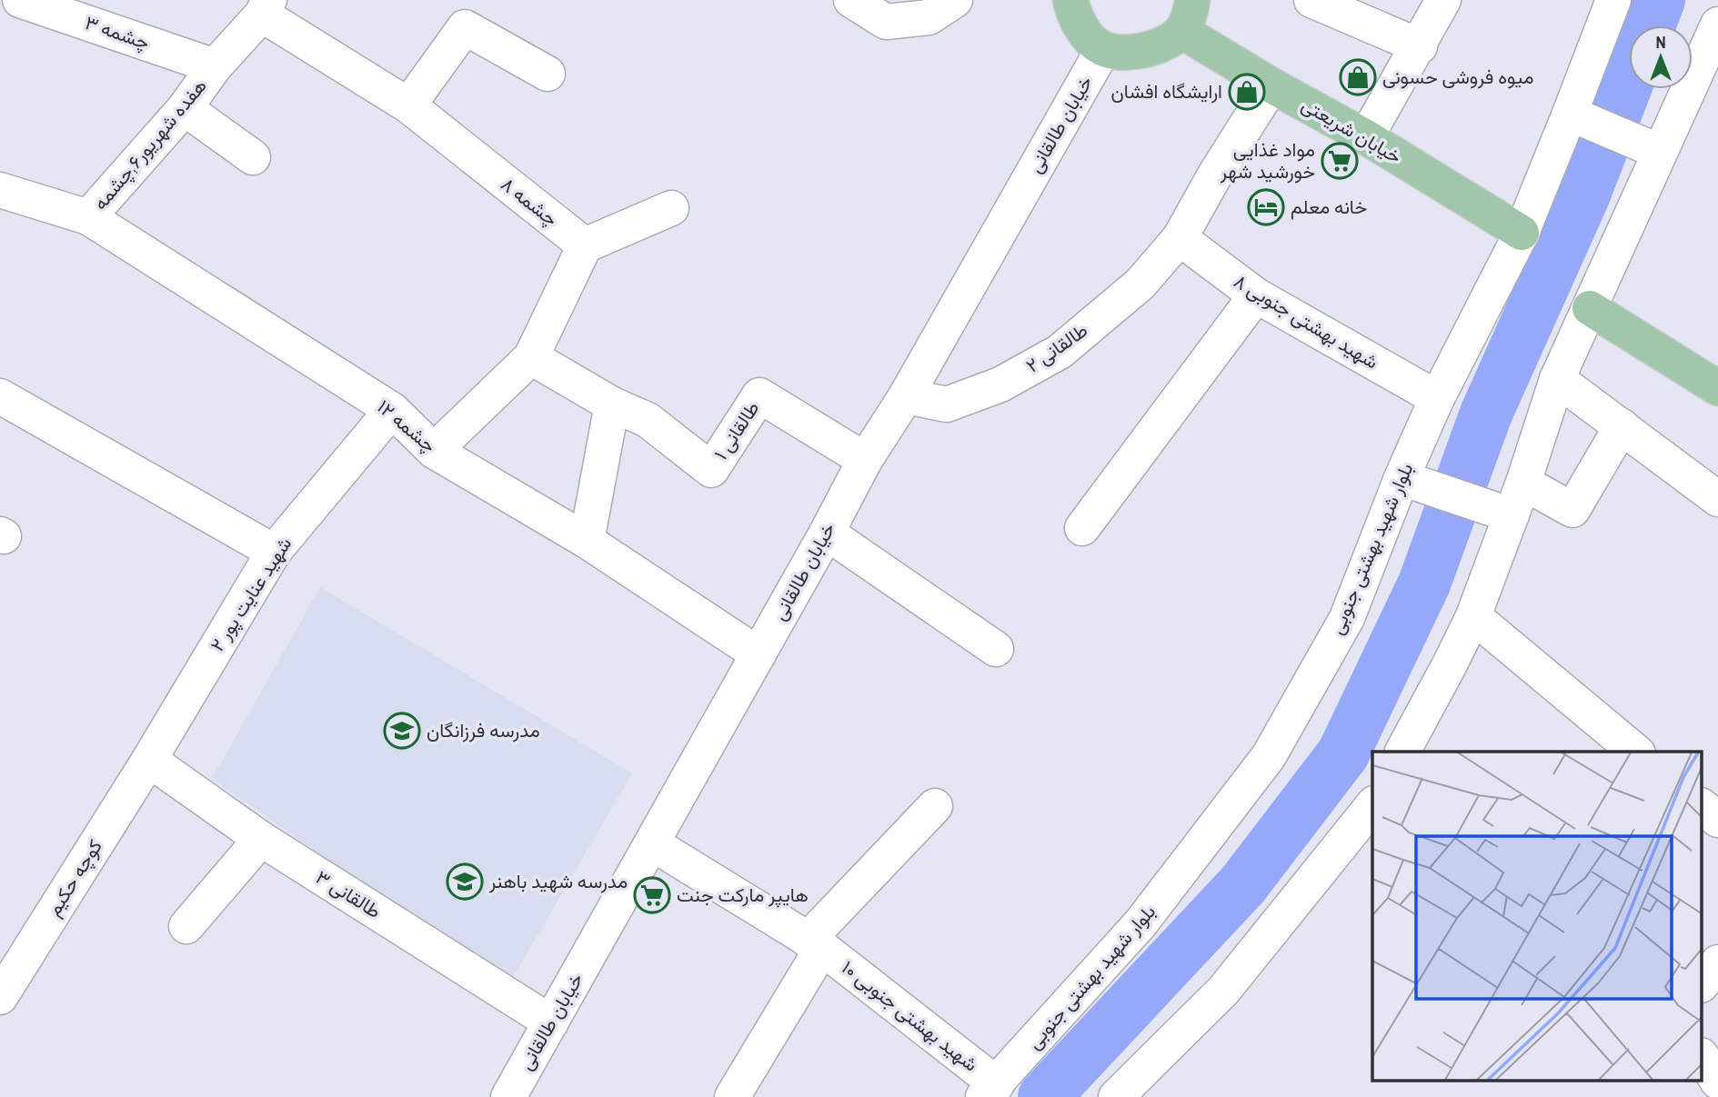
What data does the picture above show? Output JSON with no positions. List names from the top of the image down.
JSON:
{
  "streets": {
    "main road": ["خیابان شریعتی"],
    "street": [
      "چشمه ۳",
      "خیابان طالقانی",
      "هفده شهریور۶,چشمه",
      "چشمه ۸",
      "شهید بهشتی جنوبی ۸",
      "طالقانی ۲",
      "چشمه ۱۲",
      "طالقانی ۱",
      "بلوار شهید بهشتی جنوبی",
      "شهید عنایت پور ۲",
      "کوچه حکیم",
      "طالقانی ۳",
      "شهید بهشتی جنوبی ۱۰"
    ]
  },
  "crossings": [
    ["چشمه ۳", "هفده شهریور۶,چشمه"],
    ["خیابان طالقانی", "طالقانی ۲"],
    ["خیابان طالقانی", "چشمه ۱۲"],
    ["خیابان طالقانی", "طالقانی ۱"],
    ["خیابان طالقانی", "طالقانی ۳"],
    ["خیابان طالقانی", "شهید بهشتی جنوبی ۱۰"],
    ["خیابان شریعتی", "طالقانی ۲"],
    ["خیابان شریعتی", "بلوار شهید بهشتی جنوبی"],
    ["هفده شهریور۶,چشمه", "چشمه ۸"],
    ["هفده شهریور۶,چشمه", "چشمه ۱۲"],
    ["شهید بهشتی جنوبی ۸", "طالقانی ۲"],
    ["شهید بهشتی جنوبی ۸", "بلوار شهید بهشتی جنوبی"],
    ["چشمه ۱۲", "شهید عنایت پور ۲"],
    ["بلوار شهید بهشتی جنوبی", "شهید بهشتی جنوبی ۱۰"],
    ["شهید عنایت پور ۲", "کوچه حکیم"],
    ["شهید عنایت پور ۲", "طالقانی ۳"],
    ["کوچه حکیم", "طالقانی ۳"]
  ],
  "places": {
    "shop": ["میوه فروشی حسونی", "ارایشگاه افشان"],
    "supermarket": ["مواد غذایی خورشید شهر", "هایپر مارکت جنت"],
    "hotel": ["خانه معلم"],
    "school or university": ["مدرسه فرزانگان", "مدرسه شهید باهنر"]
  },
  "north": "top"
}
